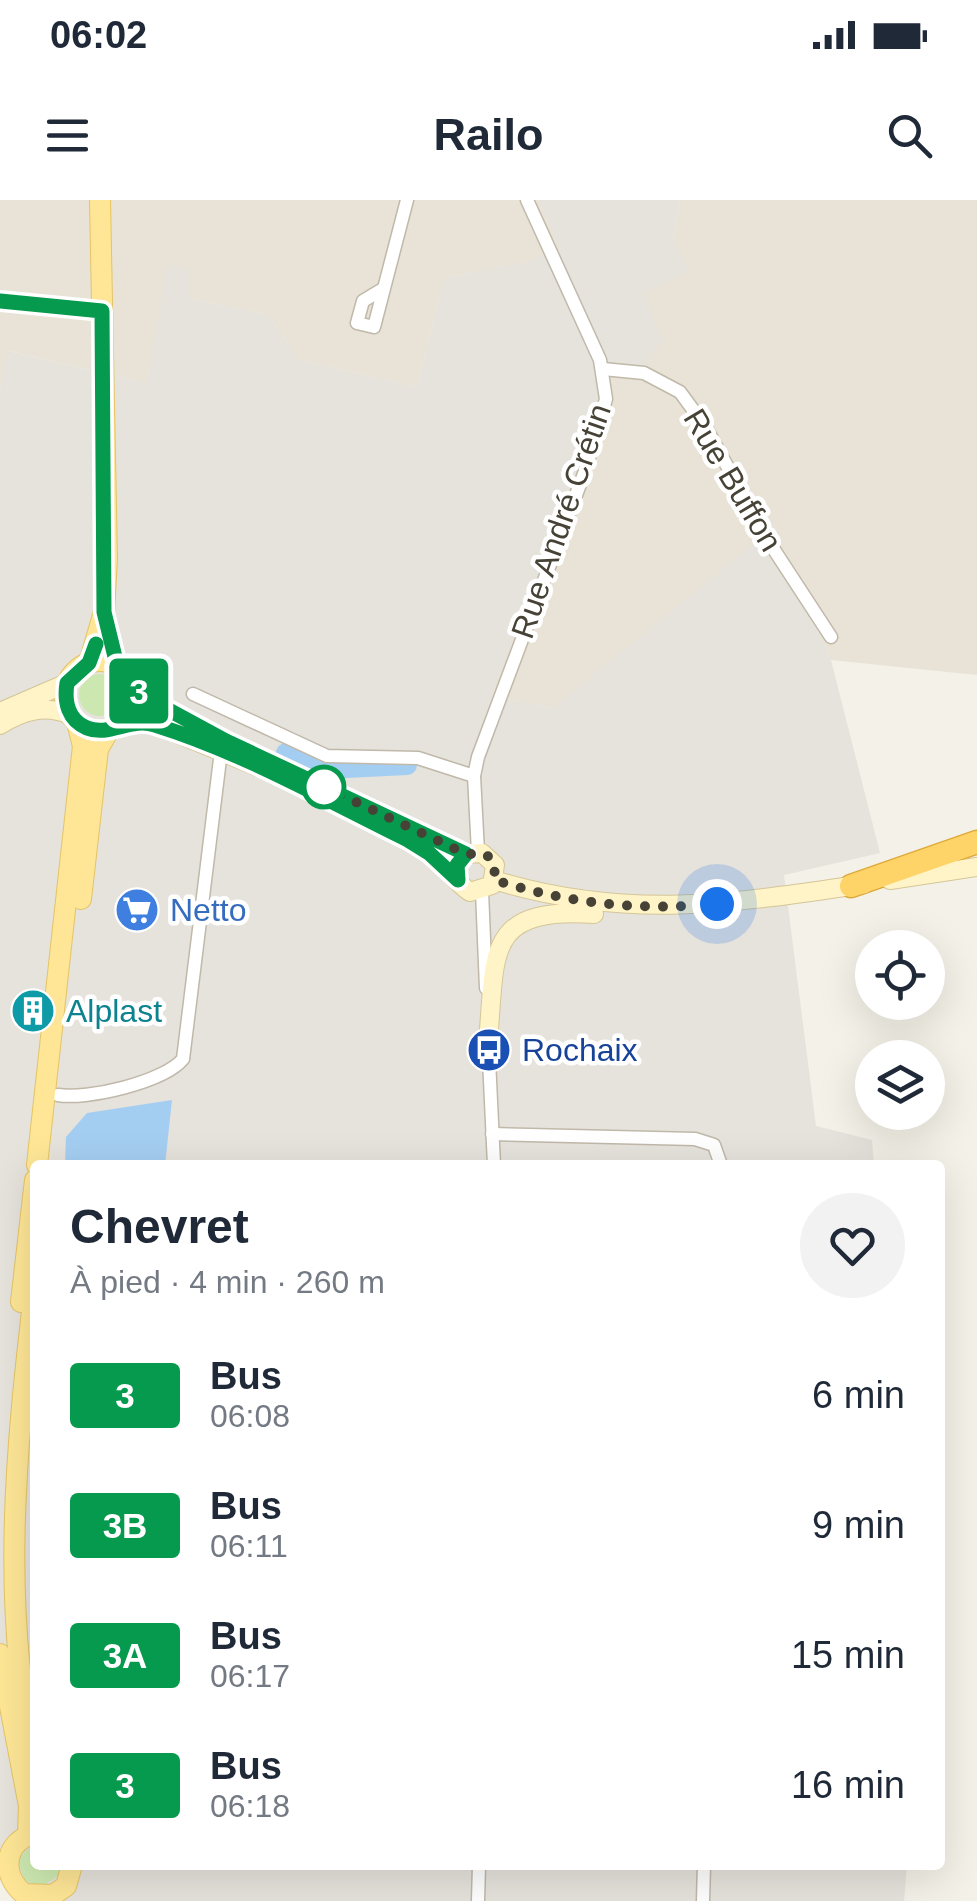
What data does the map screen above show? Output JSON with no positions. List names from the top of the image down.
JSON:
{
  "streets": {
    "street": ["Rue Buffon", "Rue André Crétin"]
  },
  "crossings": [
    ["Rue Buffon", "Rue André Crétin"]
  ],
  "places": {
    "supermarket": ["Netto"],
    "building": ["Alplast"],
    "bus stop": ["Rochaix"]
  },
  "lines": ["bus line 3"],
  "page": {
    "status": "06:02",
    "header": "Railo",
    "on_map": "3",
    "heading": ["Chevret", "À pied · 4 min · 260 m"],
    "list": [
      {
        "mark": "3",
        "name": "Bus",
        "note": "06:08",
        "value": "6 min"
      },
      {
        "mark": "3B",
        "name": "Bus",
        "note": "06:11",
        "value": "9 min"
      },
      {
        "mark": "3A",
        "name": "Bus",
        "note": "06:17",
        "value": "15 min"
      },
      {
        "mark": "3",
        "name": "Bus",
        "note": "06:18",
        "value": "16 min"
      }
    ]
  }
}
